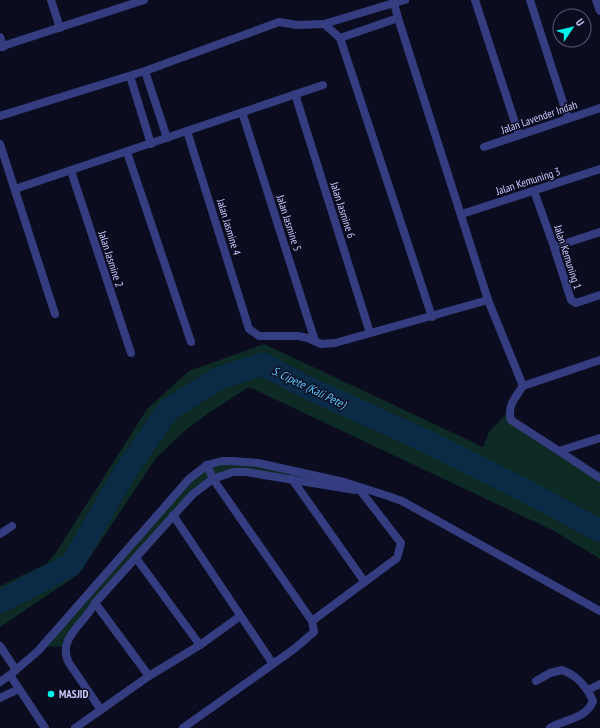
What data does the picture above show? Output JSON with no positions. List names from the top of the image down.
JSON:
{
  "streets": {
    "street": [
      "Jalan Lavender Indah",
      "Jalan Kemuning 3",
      "Jalan Jasmine 6",
      "Jalan Jasmine 5",
      "Jalan Jasmine 4",
      "Jalan Kemuning 1",
      "Jalan Jasmine 2"
    ]
  },
  "crossings": [
    ["Jalan Kemuning 3", "Jalan Kemuning 1"],
    ["Jalan Jasmine 5", "Jalan Jasmine 4"]
  ],
  "water": ["S. Cipete (Kali Pete)"],
  "places": ["MASJID"],
  "north": "top right"
}
